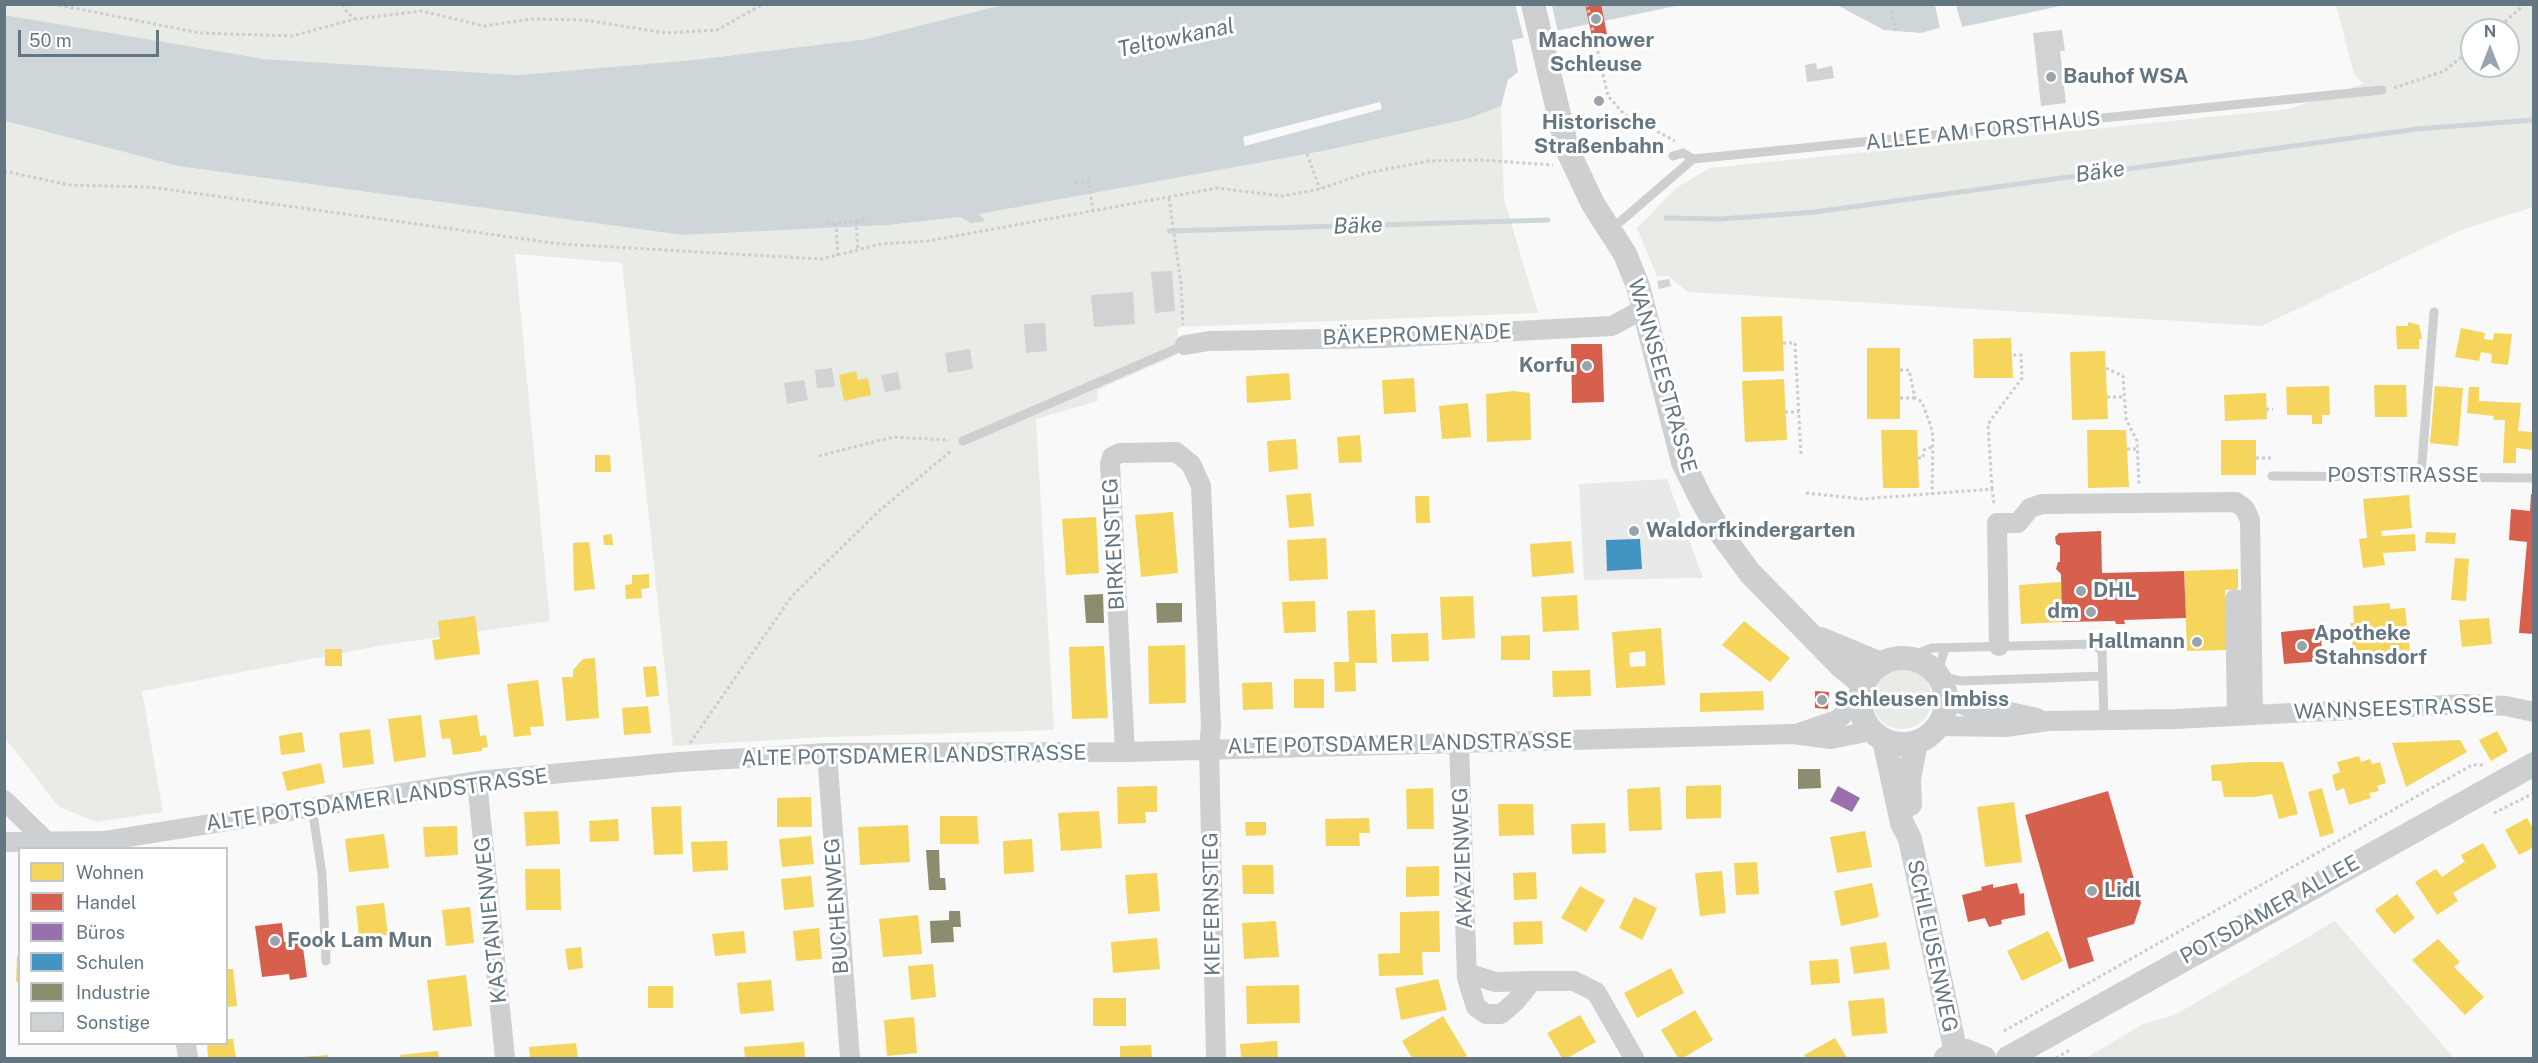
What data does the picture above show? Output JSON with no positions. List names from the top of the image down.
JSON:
{
  "streets": {
    "street": [
      "BÄKEPROMENADE",
      "WANNSEESTRASSE",
      "BIRKENSTEG",
      "ALTE POTSDAMER LANDSTRASSE",
      "AKAZIENWEG",
      "KIEFERNSTEG",
      "BUCHENWEG",
      "POTSDAMER ALLEE",
      "KASTANIENWEG",
      "SCHLEUSENWEG"
    ],
    "lane": ["ALLEE AM FORSTHAUS", "POSTSTRASSE"]
  },
  "crossings": [
    ["BÄKEPROMENADE", "WANNSEESTRASSE"],
    ["WANNSEESTRASSE", "ALTE POTSDAMER LANDSTRASSE"],
    ["WANNSEESTRASSE", "SCHLEUSENWEG"],
    ["BIRKENSTEG", "ALTE POTSDAMER LANDSTRASSE"],
    ["BIRKENSTEG", "KIEFERNSTEG"],
    ["ALTE POTSDAMER LANDSTRASSE", "AKAZIENWEG"],
    ["ALTE POTSDAMER LANDSTRASSE", "KIEFERNSTEG"],
    ["ALTE POTSDAMER LANDSTRASSE", "BUCHENWEG"],
    ["ALTE POTSDAMER LANDSTRASSE", "KASTANIENWEG"],
    ["ALTE POTSDAMER LANDSTRASSE", "SCHLEUSENWEG"]
  ],
  "water": ["Teltowkanal", "Bäke"],
  "places": [
    "Machnower Schleuse",
    "Bauhof WSA",
    "Historische Straßenbahn",
    "Korfu",
    "Waldorfkindergarten",
    "DHL",
    "dm",
    "Hallmann",
    "Apotheke Stahnsdorf",
    "Schleusen Imbiss",
    "Lidl",
    "Fook Lam Mun"
  ],
  "legend": [
    "Wohnen",
    "Handel",
    "Büros",
    "Schulen",
    "Industrie",
    "Sonstige"
  ],
  "scale_bar": "50 m",
  "north": "top"
}
